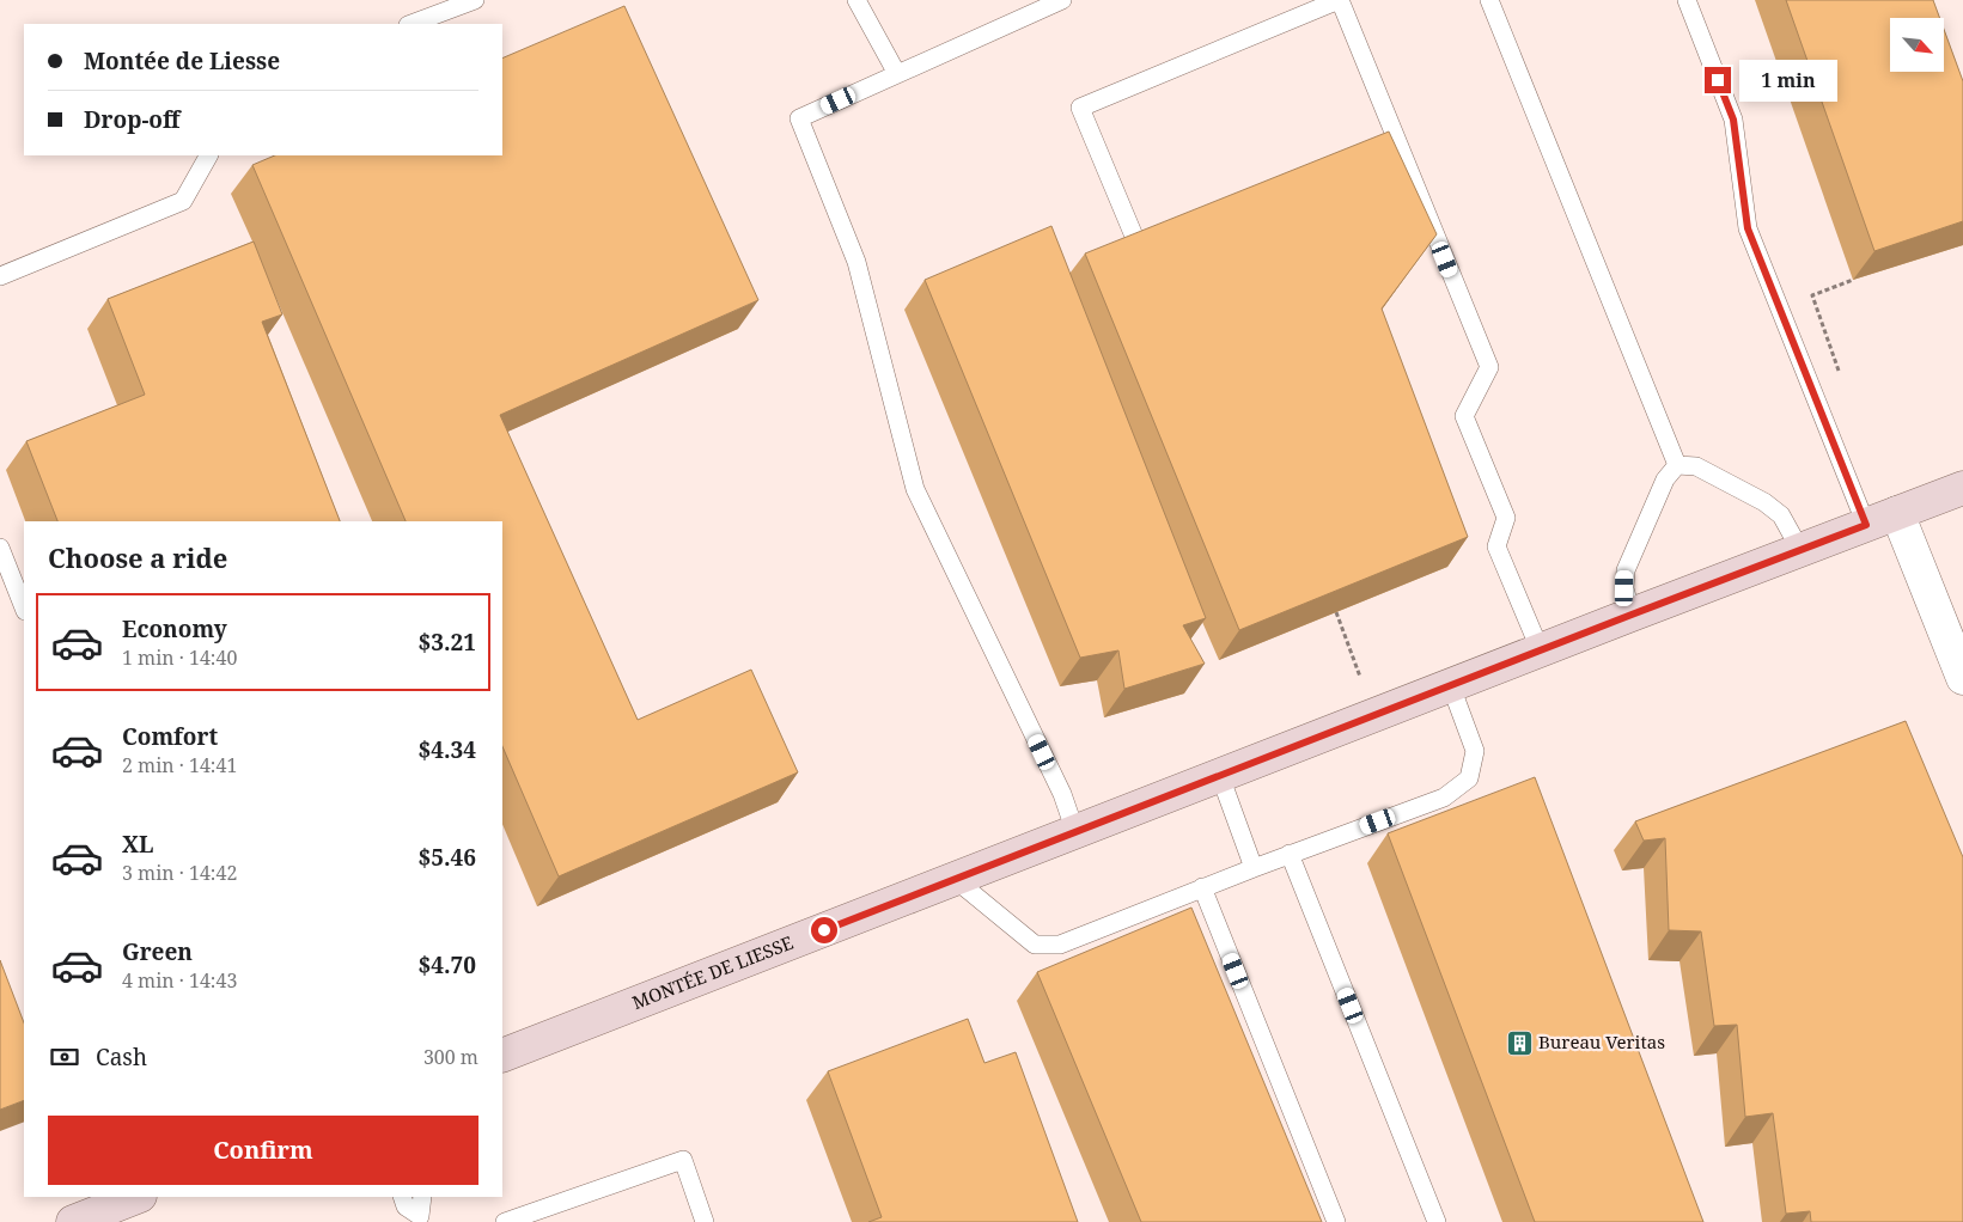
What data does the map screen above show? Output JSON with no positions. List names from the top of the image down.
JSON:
{
  "streets": {
    "street": ["MONTÉE DE LIESSE"]
  },
  "places": {
    "building": ["Bureau Veritas"]
  },
  "north": "bottom right",
  "page": {
    "banner": ["Montée de Liesse", "Drop-off"],
    "bubble": "1 min",
    "heading": "Choose a ride",
    "list": [
      {
        "name": "Economy",
        "note": "1 min · 14:40",
        "value": "$3.21"
      },
      {
        "name": "Comfort",
        "note": "2 min · 14:41",
        "value": "$4.34"
      },
      {
        "name": "XL",
        "note": "3 min · 14:42",
        "value": "$5.46"
      },
      {
        "name": "Green",
        "note": "4 min · 14:43",
        "value": "$4.70"
      }
    ],
    "pay": ["Cash", "300 m"],
    "buttons": "Confirm"
  }
}
